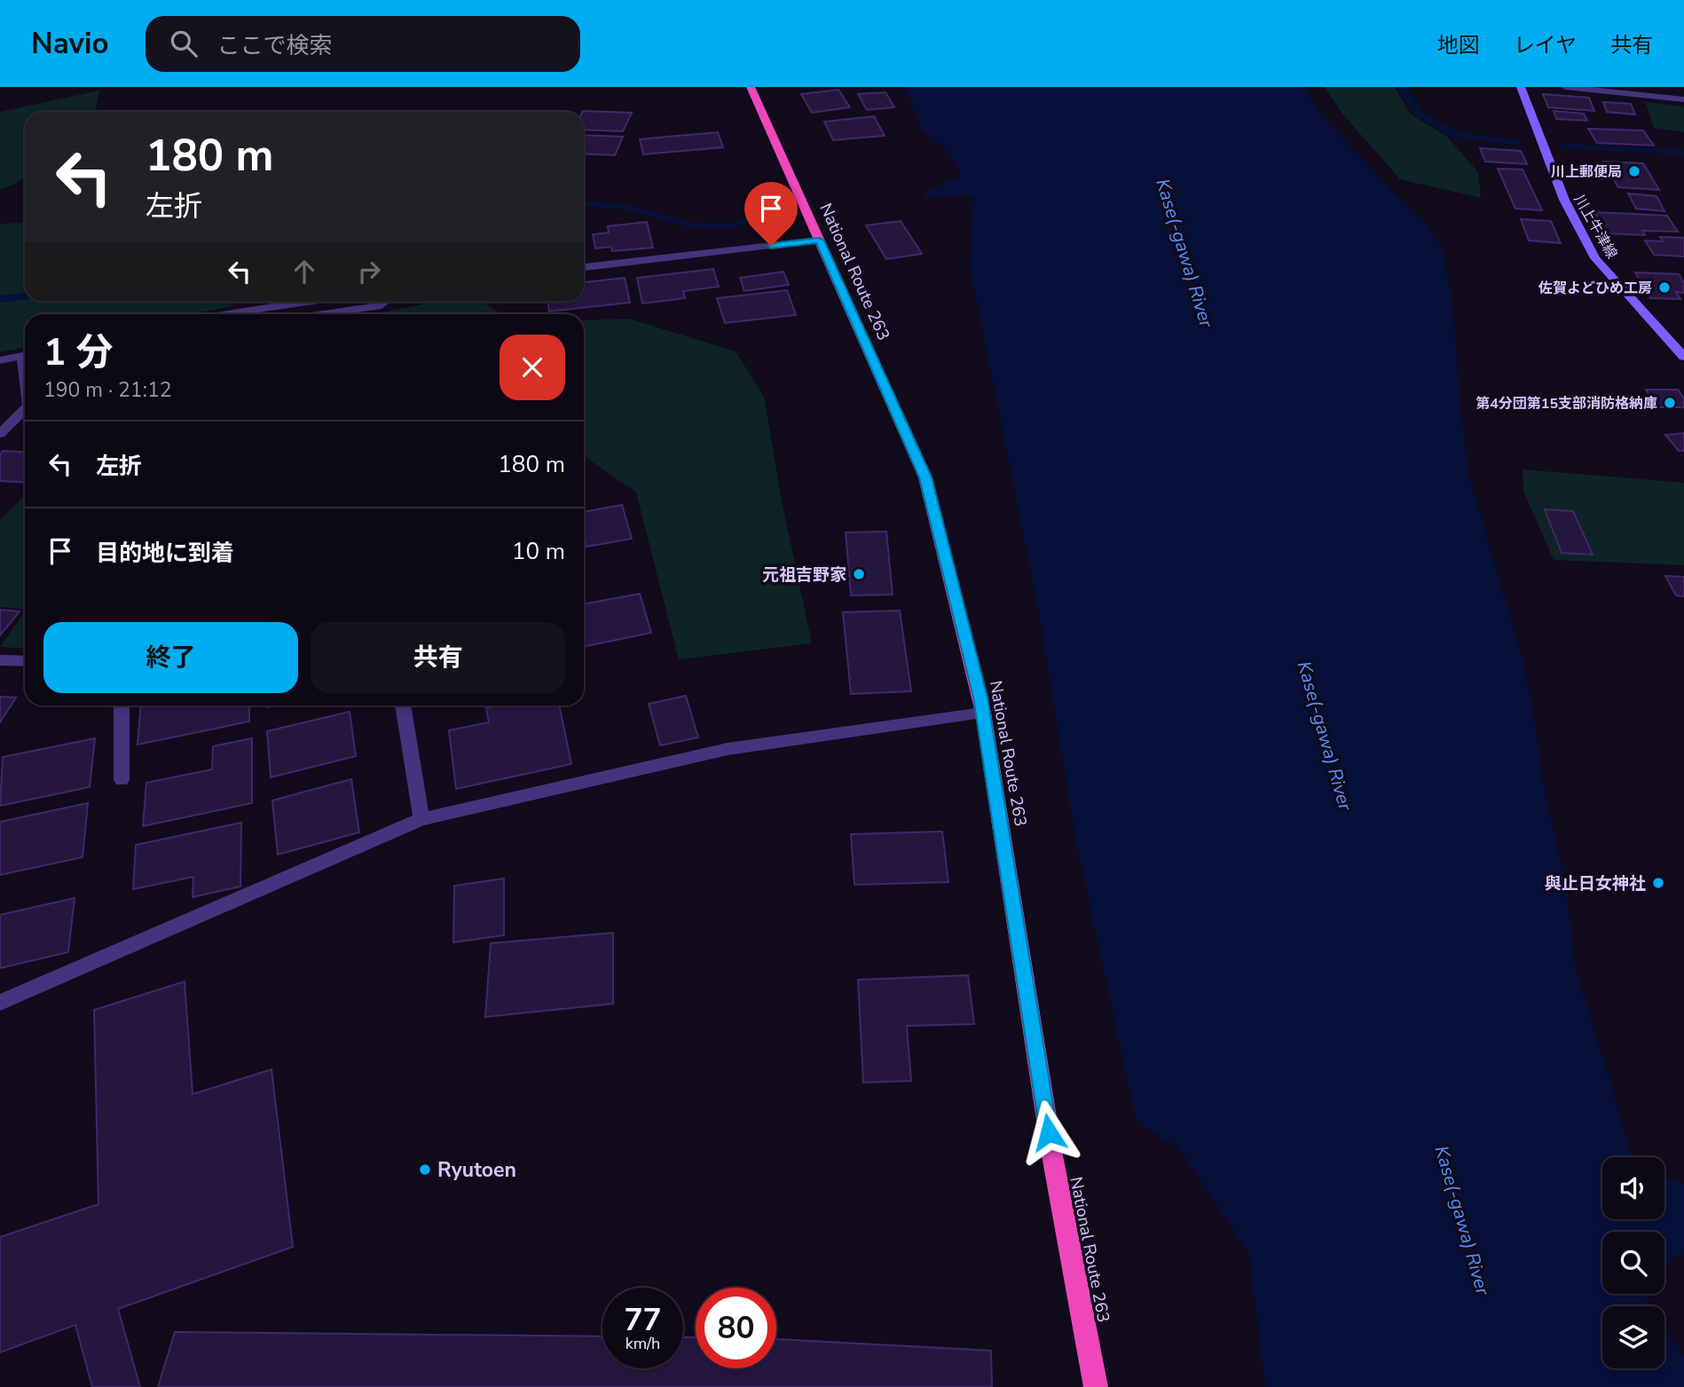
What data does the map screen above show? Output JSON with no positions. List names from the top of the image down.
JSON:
{
  "streets": {
    "highway": ["National Route 263"],
    "main road": ["川上牛津線"]
  },
  "water": ["Kase(-gawa) River"],
  "places": [
    "川上郵便局",
    "佐賀よどひめ工房",
    "第4分団第15支部消防格納庫",
    "元祖吉野家",
    "與止日女神社",
    "Ryutoen"
  ],
  "page": {
    "header": "Navio",
    "search": "ここで検索",
    "nav": ["地図", "レイヤ", "共有"],
    "turn": ["180 m", "左折"],
    "heading": ["1 分", "190 m · 21:12"],
    "list": [
      {
        "name": "左折",
        "value": "180 m"
      },
      {
        "name": "目的地に到着",
        "value": "10 m"
      }
    ],
    "buttons": ["終了", "共有"],
    "speed": "77 km/h",
    "limit": "80"
  }
}
